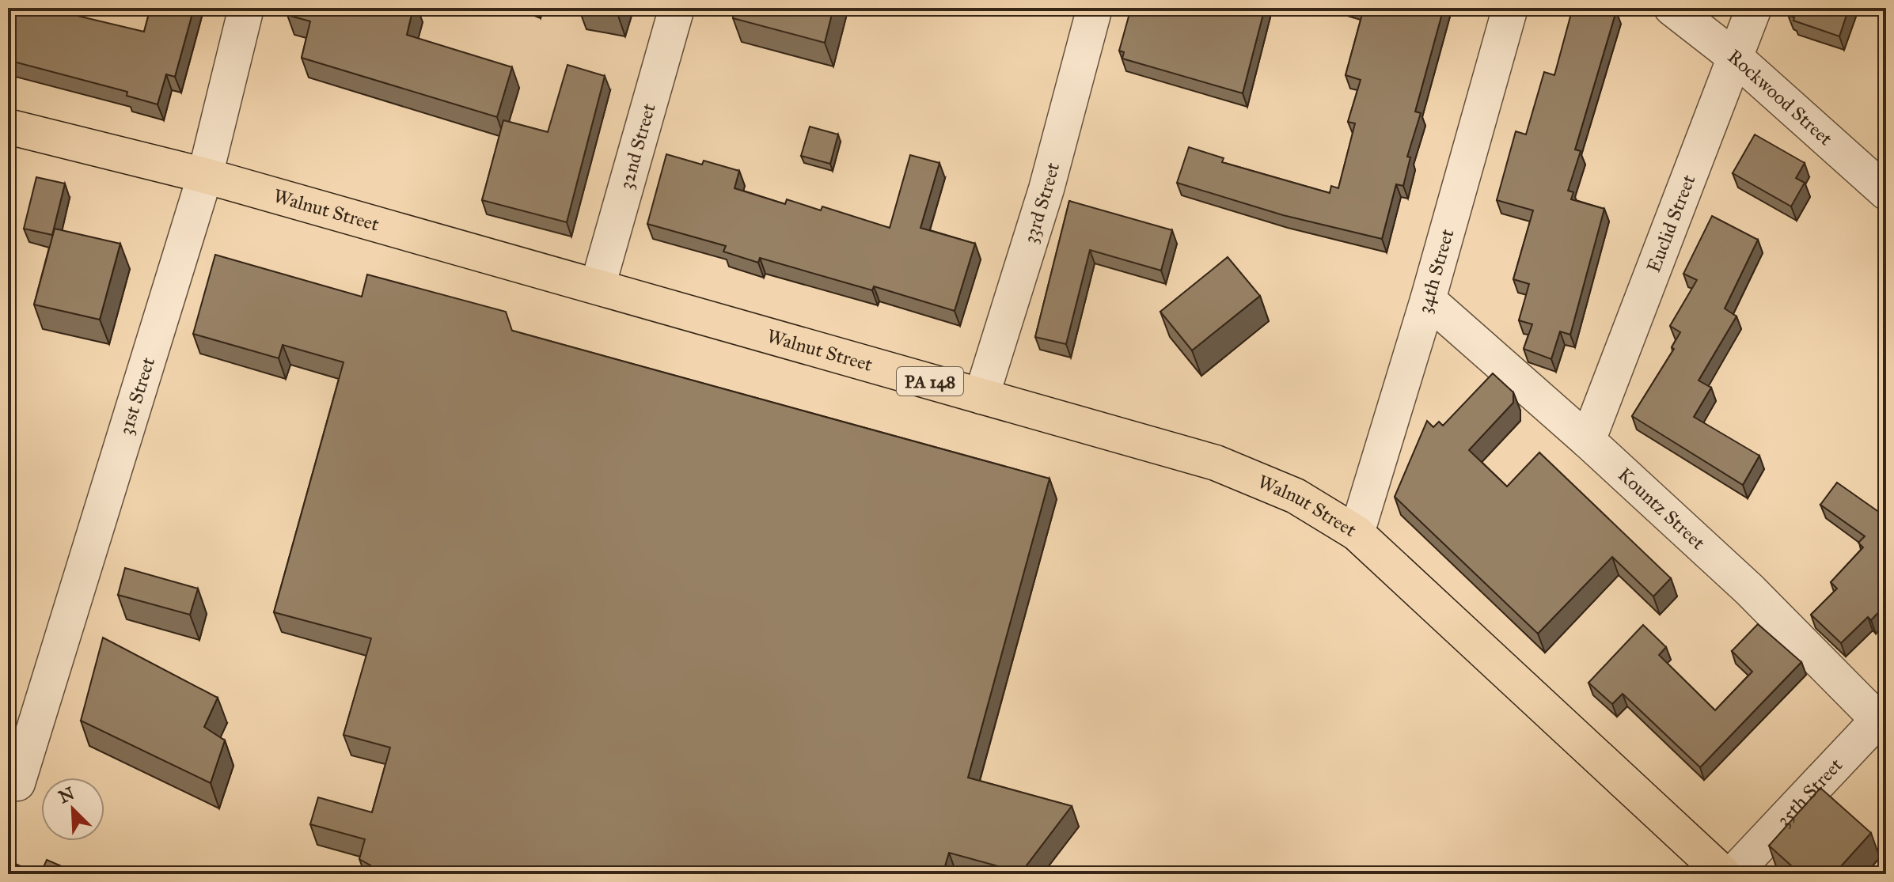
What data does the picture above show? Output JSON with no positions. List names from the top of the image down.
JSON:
{
  "streets": {
    "main road": ["Walnut Street", "PA 148"],
    "street": [
      "Rockwood Street",
      "32nd Street",
      "33rd Street",
      "Euclid Street",
      "34th Street",
      "31st Street",
      "Kountz Street",
      "35th Street"
    ]
  },
  "crossings": [
    ["Rockwood Street", "Euclid Street"],
    ["32nd Street", "Walnut Street"],
    ["33rd Street", "Walnut Street"],
    ["Walnut Street", "34th Street"],
    ["Walnut Street", "31st Street"],
    ["Euclid Street", "Kountz Street"],
    ["34th Street", "Kountz Street"],
    ["Kountz Street", "35th Street"]
  ],
  "north": "top left"
}
